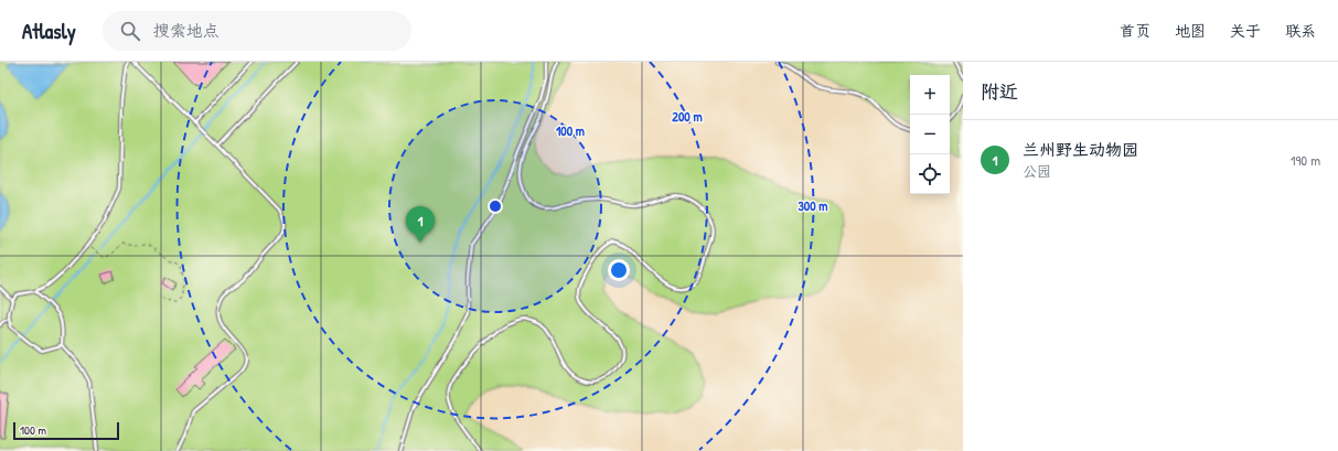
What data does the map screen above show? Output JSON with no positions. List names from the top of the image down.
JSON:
{
  "scale_bar": "100 m",
  "page": {
    "header": "Atlasly",
    "search": "搜索地点",
    "nav": [
      "首页",
      "地图",
      "关于",
      "联系"
    ],
    "heading": "附近",
    "map_buttons": ["+", "−"],
    "list": [
      {
        "mark": "1",
        "name": "兰州野生动物园",
        "note": "公园",
        "value": "190 m"
      }
    ],
    "pins": "1",
    "scale": "100 m"
  },
  "rings": ["200 m", "100 m", "300 m"]
}
